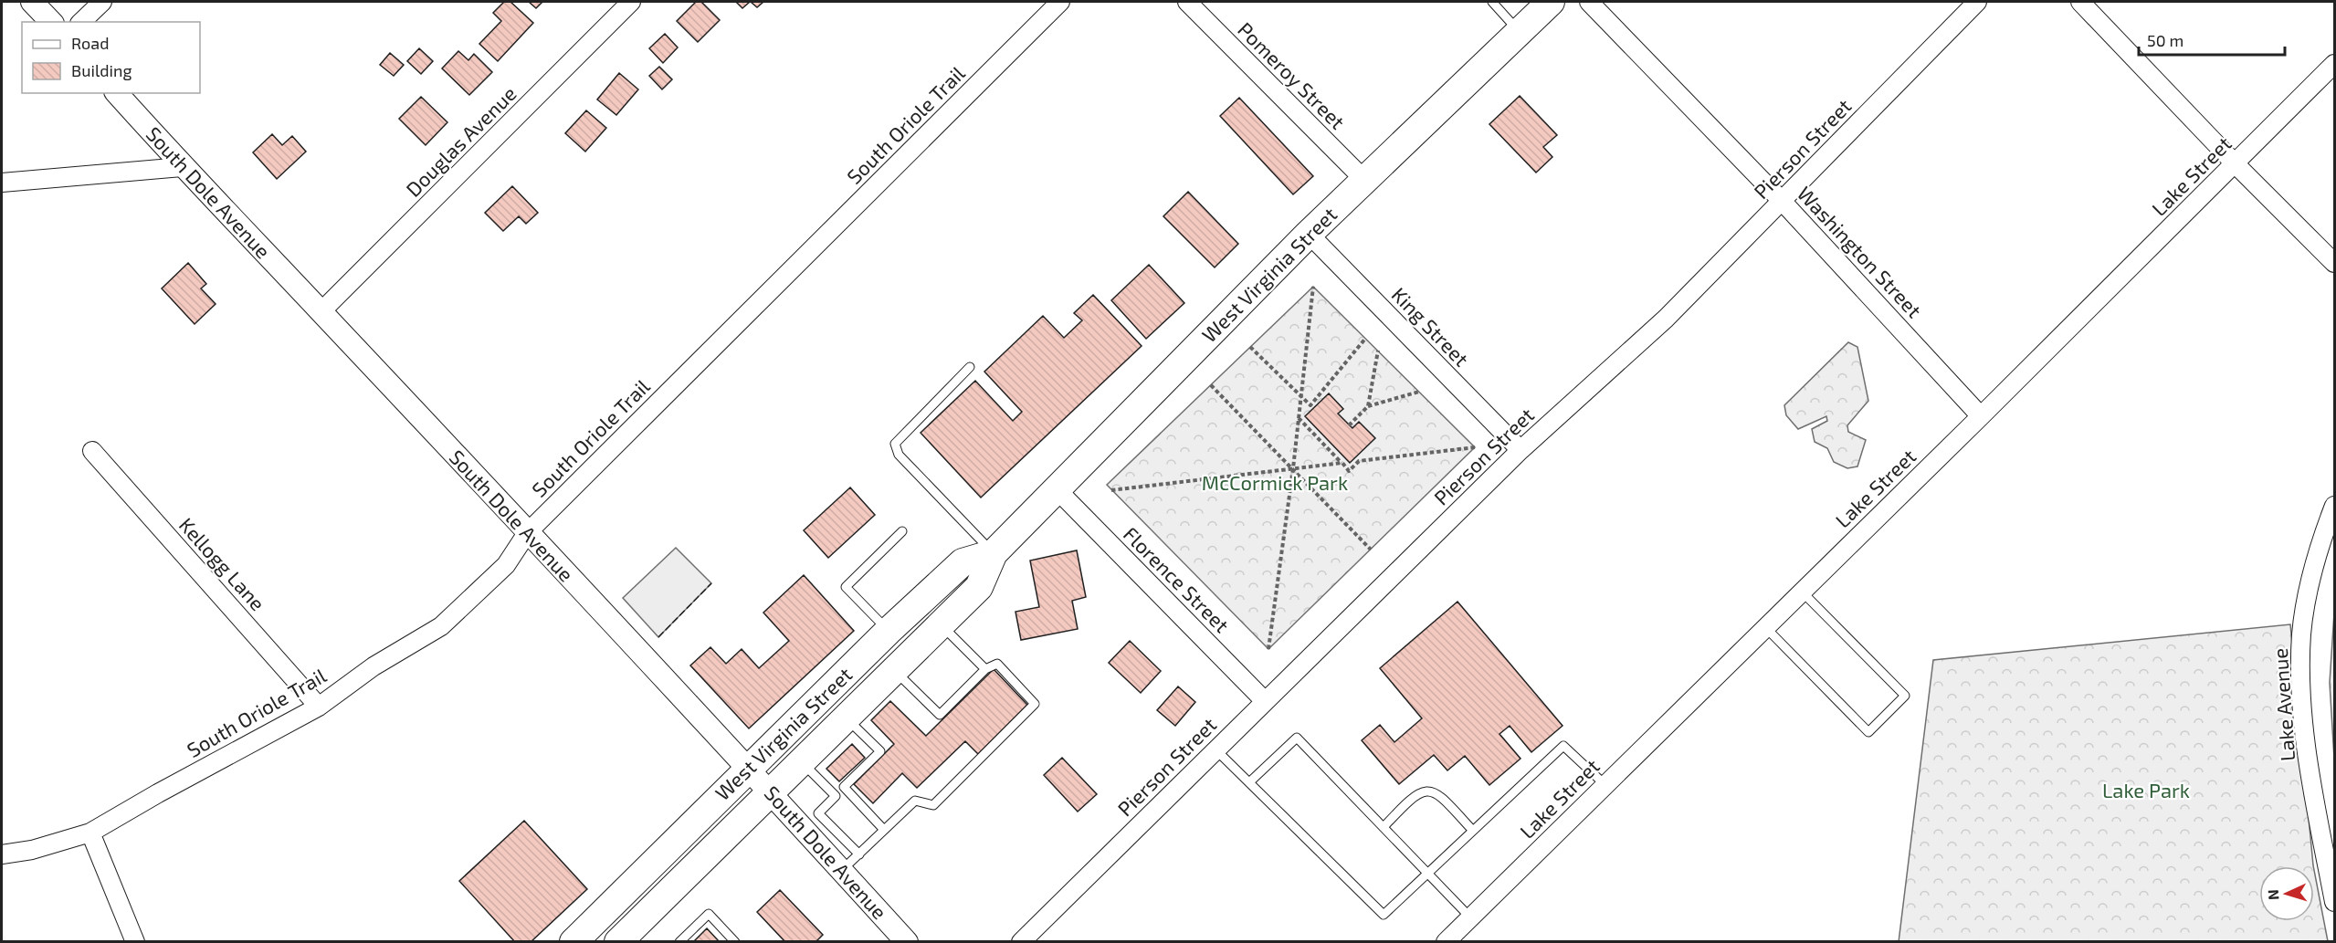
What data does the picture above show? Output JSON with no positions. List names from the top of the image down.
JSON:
{
  "streets": {
    "main road": ["West Virginia Street"],
    "street": [
      "Pomeroy Street",
      "South Oriole Trail",
      "Douglas Avenue",
      "Pierson Street",
      "Lake Street",
      "South Dole Avenue",
      "Washington Street",
      "King Street",
      "Kellogg Lane",
      "Florence Street",
      "Lake Avenue"
    ]
  },
  "crossings": [
    ["Pomeroy Street", "West Virginia Street"],
    ["South Oriole Trail", "South Dole Avenue"],
    ["South Oriole Trail", "Kellogg Lane"],
    ["Douglas Avenue", "South Dole Avenue"],
    ["Pierson Street", "Washington Street"],
    ["Pierson Street", "King Street"],
    ["Pierson Street", "Florence Street"],
    ["Lake Street", "Washington Street"],
    ["South Dole Avenue", "West Virginia Street"],
    ["West Virginia Street", "King Street"],
    ["West Virginia Street", "Florence Street"]
  ],
  "parks": ["McCormick Park", "Lake Park"],
  "legend": ["Road", "Building"],
  "scale_bar": "50 m",
  "north": "left"
}
